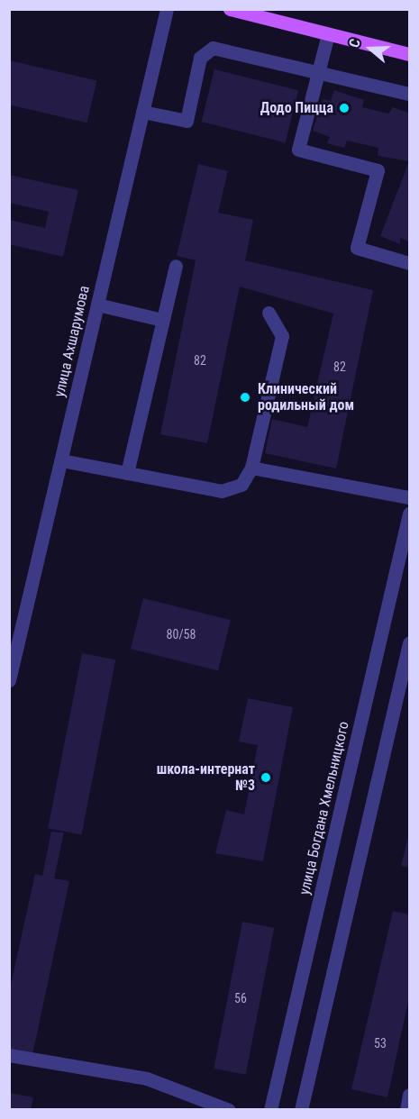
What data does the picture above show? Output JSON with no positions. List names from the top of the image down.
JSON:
{
  "streets": {
    "street": ["улица Ахшарумова", "улица Богдана Хмельницкого"]
  },
  "places": ["Додо Пицца", "Клинический родильный дом", "школа-интернат №3"],
  "house_numbers": [
    "82",
    "82",
    "80/58",
    "56",
    "53"
  ],
  "north": "left"
}
